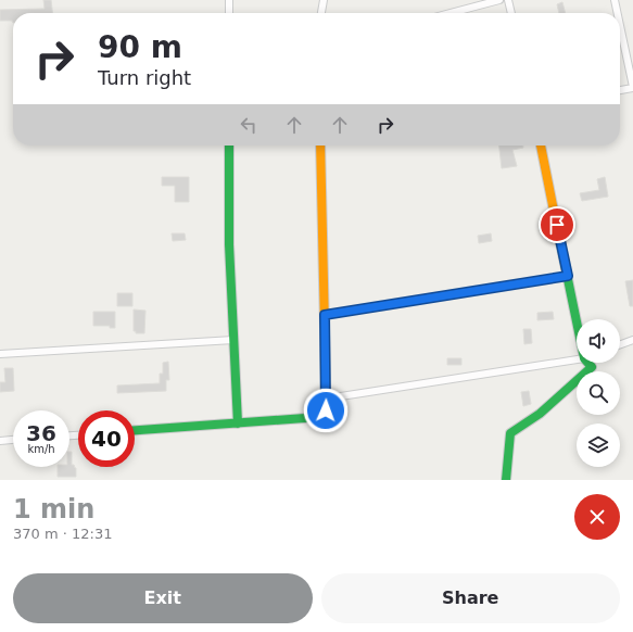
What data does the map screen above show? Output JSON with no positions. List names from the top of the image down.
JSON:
{
  "page": {
    "turn": ["90 m", "Turn right"],
    "speed": "36 km/h",
    "limit": "40",
    "heading": ["1 min", "370 m · 12:31"],
    "buttons": ["Exit", "Share"]
  }
}
